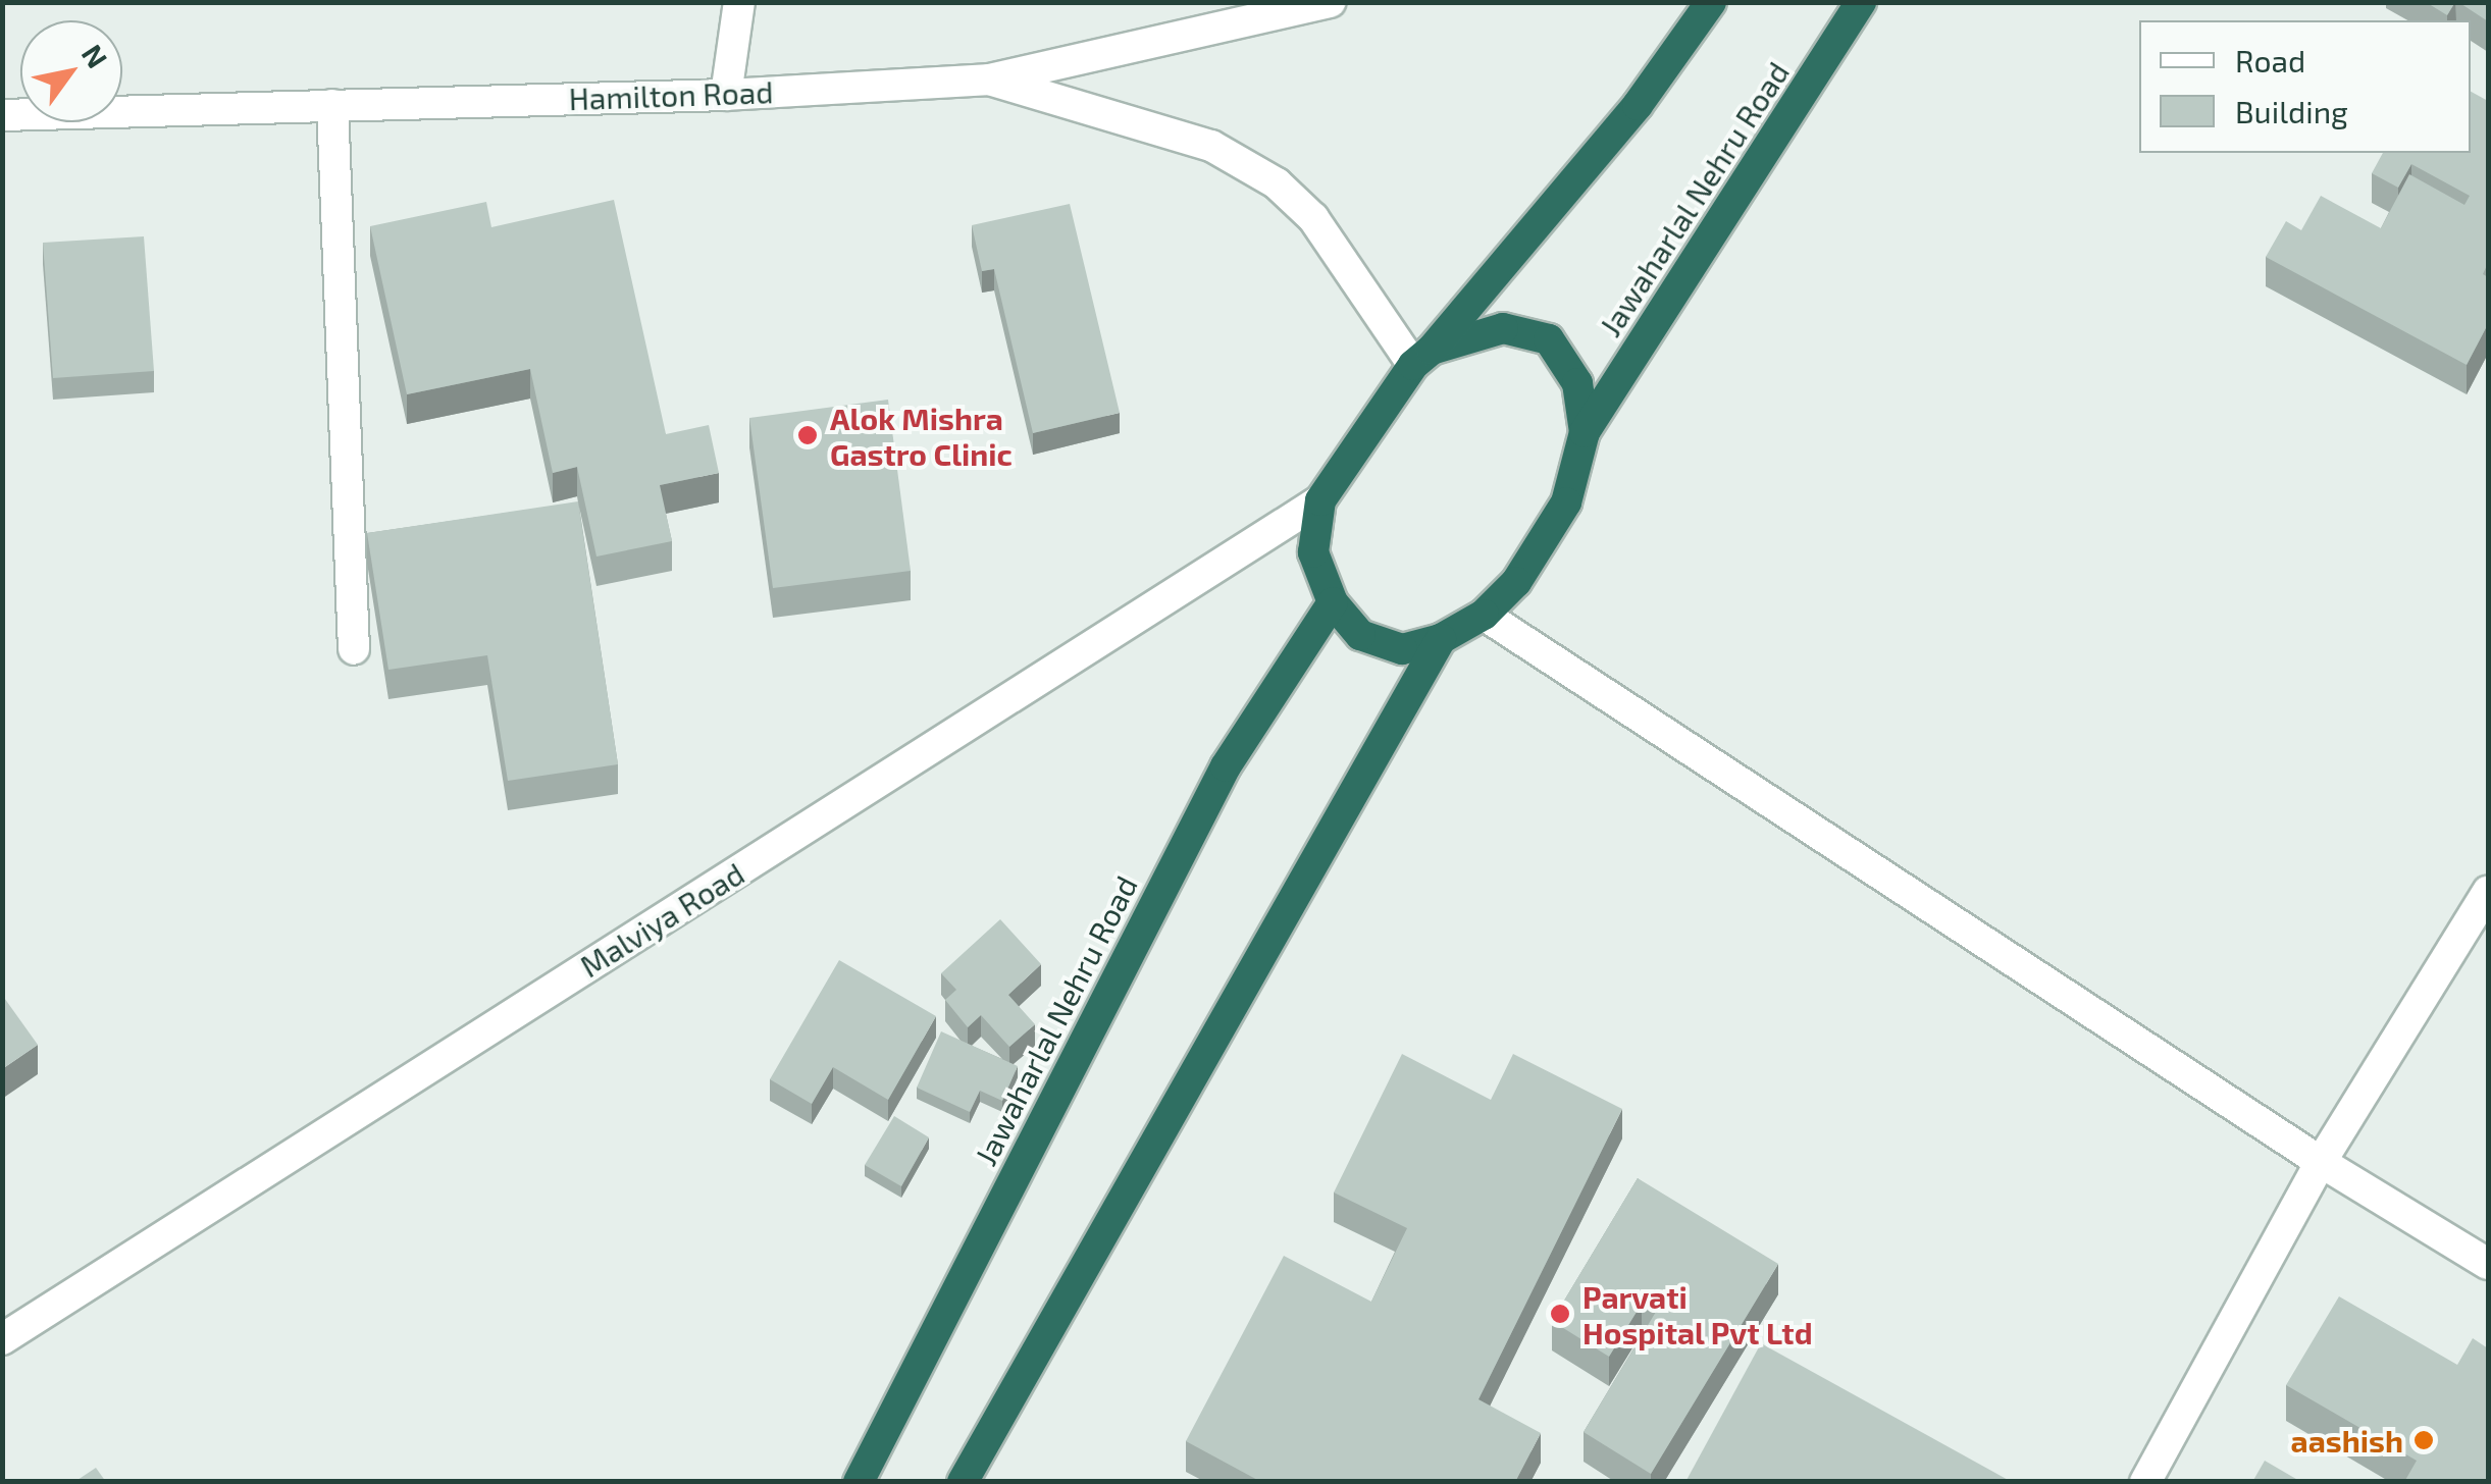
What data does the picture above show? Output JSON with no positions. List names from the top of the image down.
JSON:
{
  "streets": {
    "highway": ["Jawaharlal Nehru Road"],
    "street": ["Hamilton Road", "Malviya Road"]
  },
  "crossings": [
    ["Jawaharlal Nehru Road", "Malviya Road"]
  ],
  "places": ["Alok Mishra Gastro Clinic", "Parvati Hospital Pvt Ltd", "aashish"],
  "legend": ["Road", "Building"],
  "north": "top right"
}
